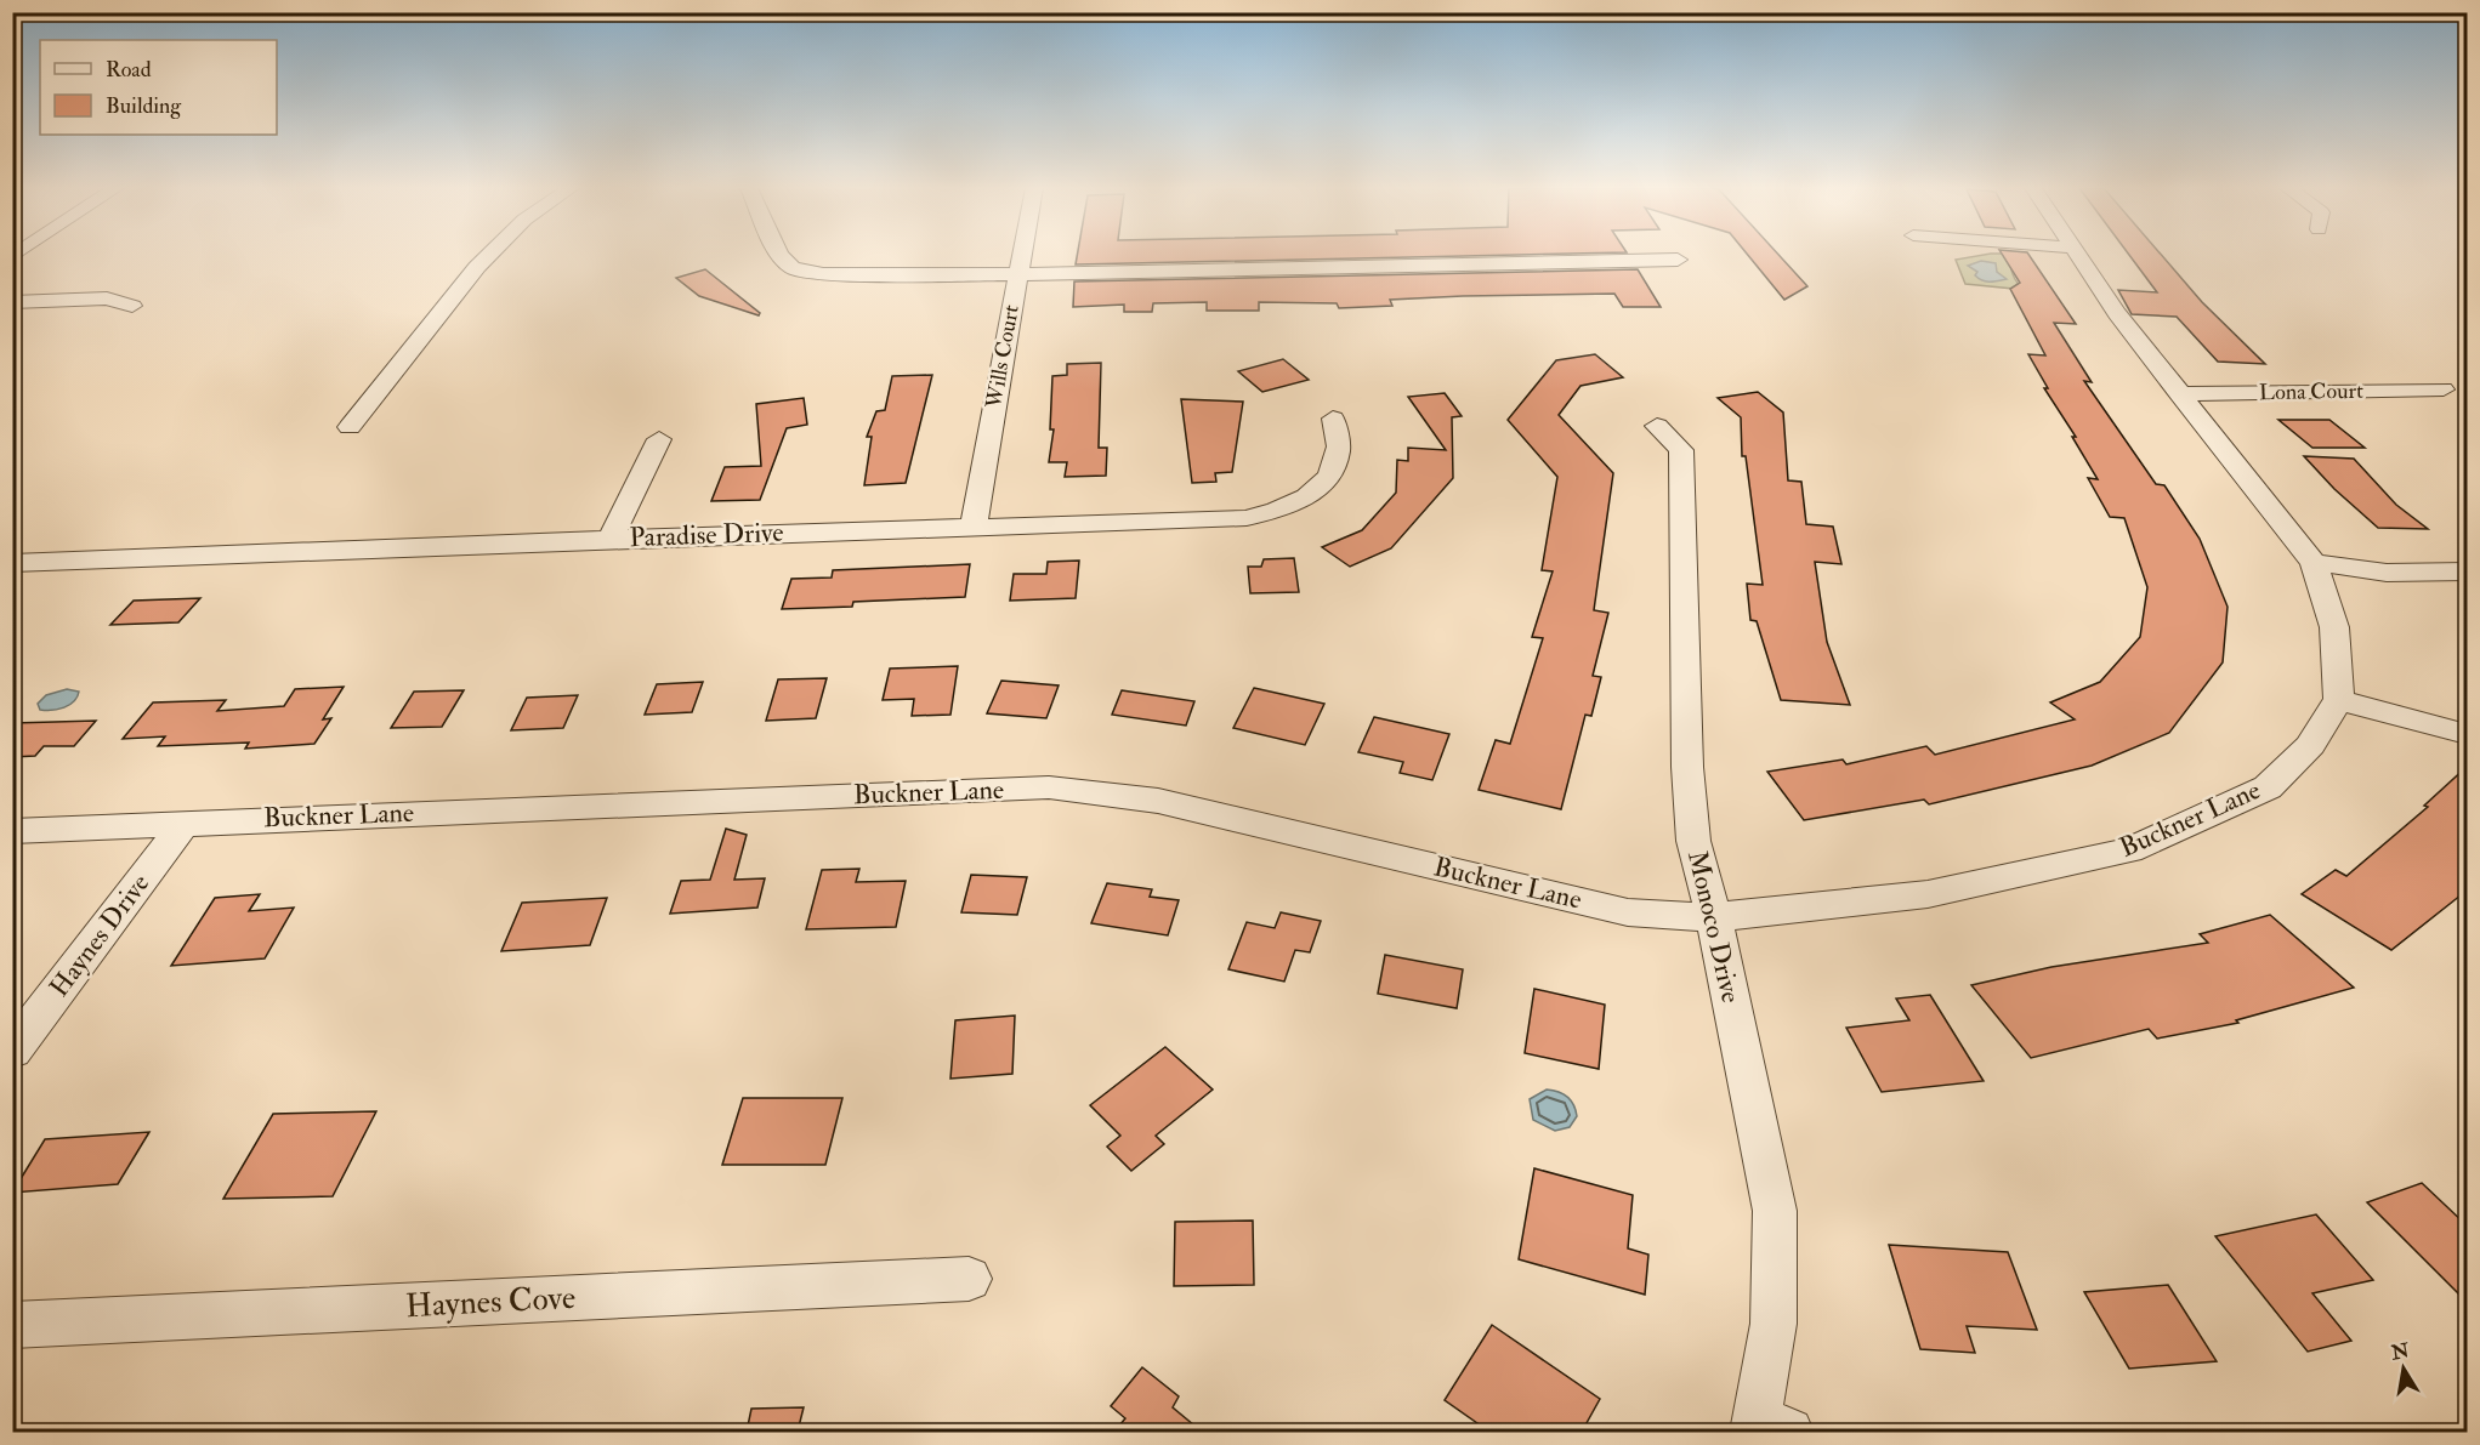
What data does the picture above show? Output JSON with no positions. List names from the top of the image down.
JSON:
{
  "streets": {
    "street": [
      "Wills Court",
      "Lona Court",
      "Paradise Drive",
      "Buckner Lane",
      "Monoco Drive",
      "Haynes Drive",
      "Haynes Cove"
    ]
  },
  "crossings": [
    ["Wills Court", "Paradise Drive"],
    ["Buckner Lane", "Monoco Drive"],
    ["Buckner Lane", "Haynes Drive"]
  ],
  "legend": ["Road", "Building"],
  "north": "top"
}
